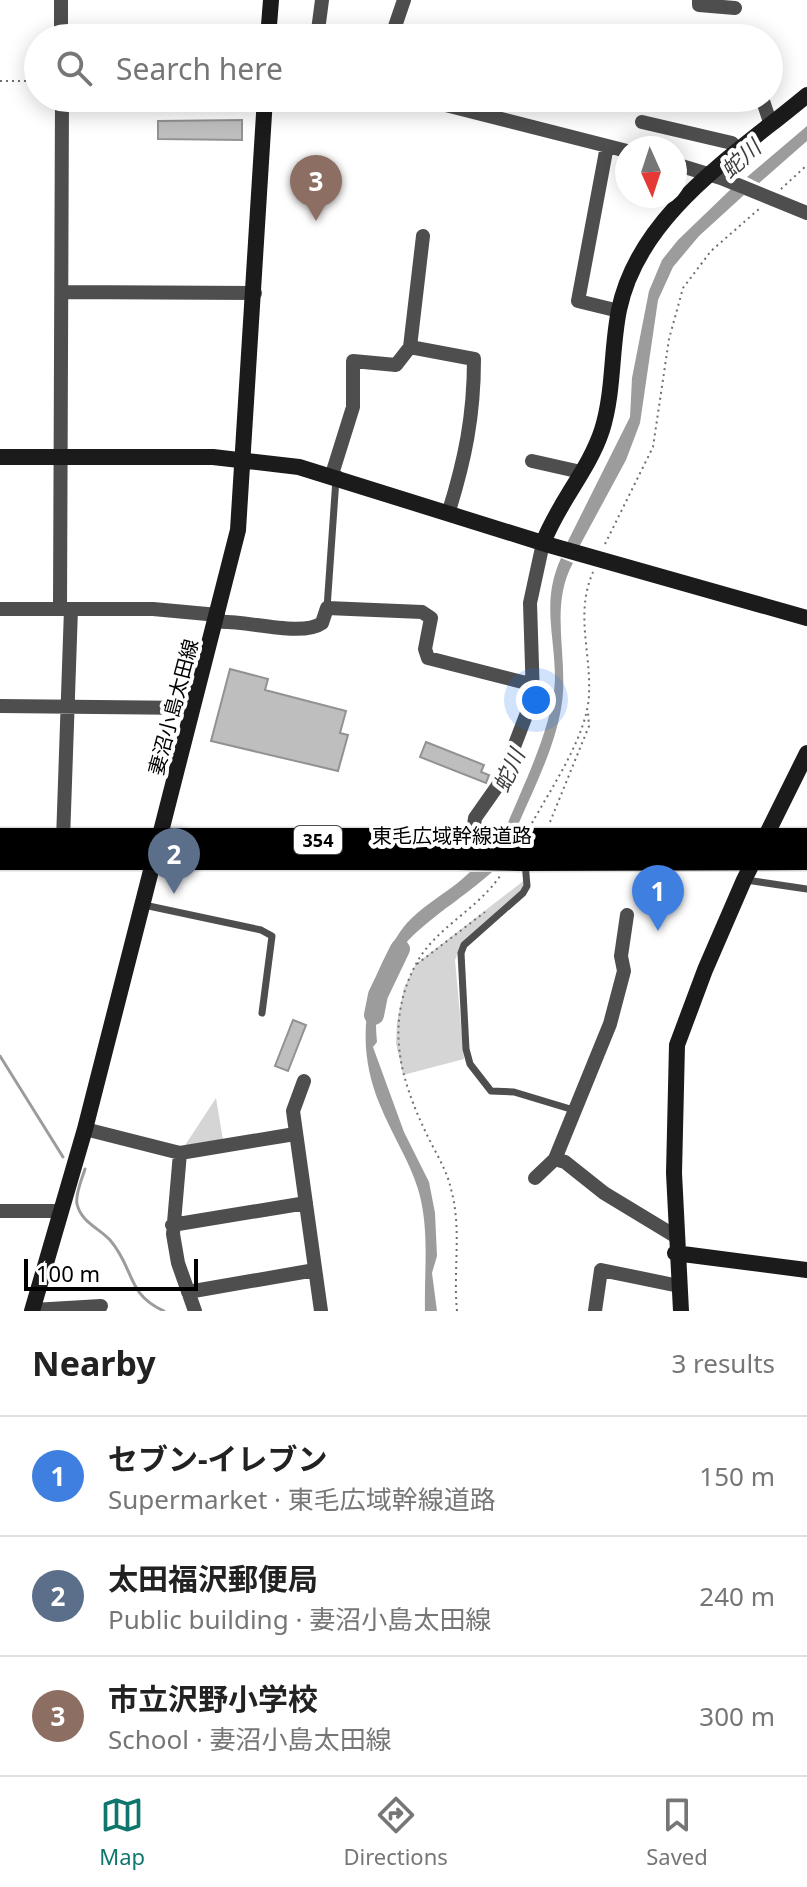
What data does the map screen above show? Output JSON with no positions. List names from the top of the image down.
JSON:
{
  "streets": {
    "highway": ["東毛広域幹線道路", "354"],
    "street": ["妻沼小島太田線"]
  },
  "crossings": [
    ["妻沼小島太田線", "東毛広域幹線道路"]
  ],
  "water": ["蛇川"],
  "scale_bar": "100 m",
  "north": "bottom",
  "page": {
    "search": "Search here",
    "pins": ["3", "2", "1"],
    "scale": "100 m",
    "heading": ["Nearby", "3 results"],
    "list": [
      {
        "mark": "1",
        "name": "セブン-イレブン",
        "note": "Supermarket · 東毛広域幹線道路",
        "value": "150 m"
      },
      {
        "mark": "2",
        "name": "太田福沢郵便局",
        "note": "Public building · 妻沼小島太田線",
        "value": "240 m"
      },
      {
        "mark": "3",
        "name": "市立沢野小学校",
        "note": "School · 妻沼小島太田線",
        "value": "300 m"
      }
    ],
    "nav": ["Map", "Directions", "Saved"]
  }
}
